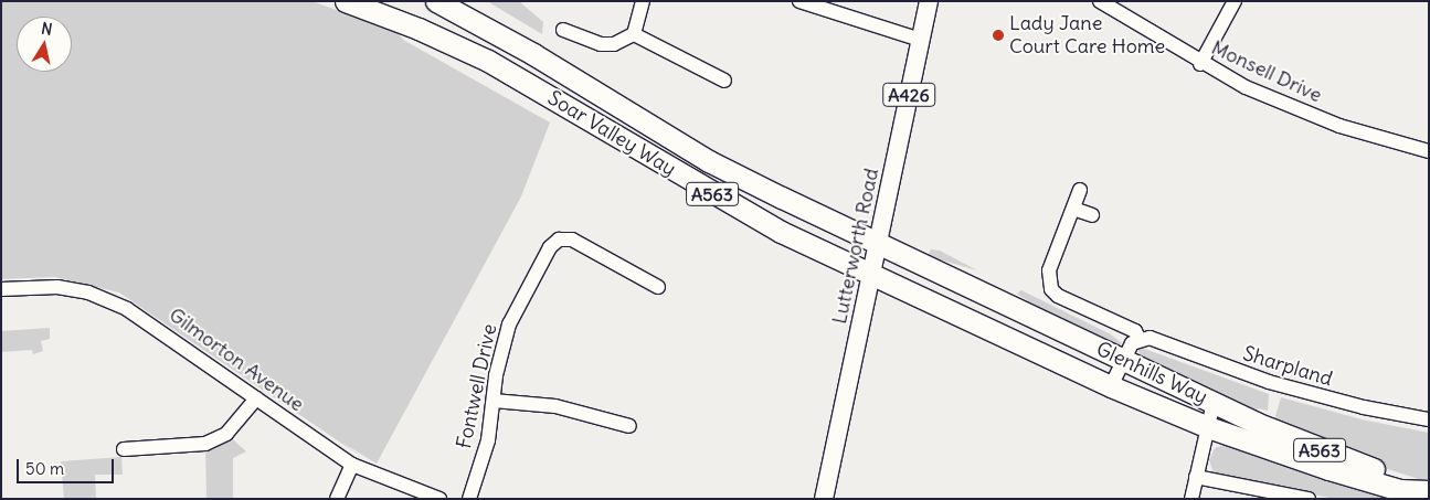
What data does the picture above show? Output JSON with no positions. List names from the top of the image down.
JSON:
{
  "streets": {
    "highway": ["Soar Valley Way", "A563", "Glenhills Way"],
    "main road": ["A426", "Lutterworth Road"],
    "street": [
      "Monsell Drive",
      "Gilmorton Avenue",
      "Sharpland",
      "Fontwell Drive"
    ]
  },
  "crossings": [
    ["Soar Valley Way", "Lutterworth Road"],
    ["Soar Valley Way", "Glenhills Way"],
    ["Lutterworth Road", "Glenhills Way"]
  ],
  "places": ["Lady Jane Court Care Home"],
  "scale_bar": "50 m",
  "north": "top"
}
